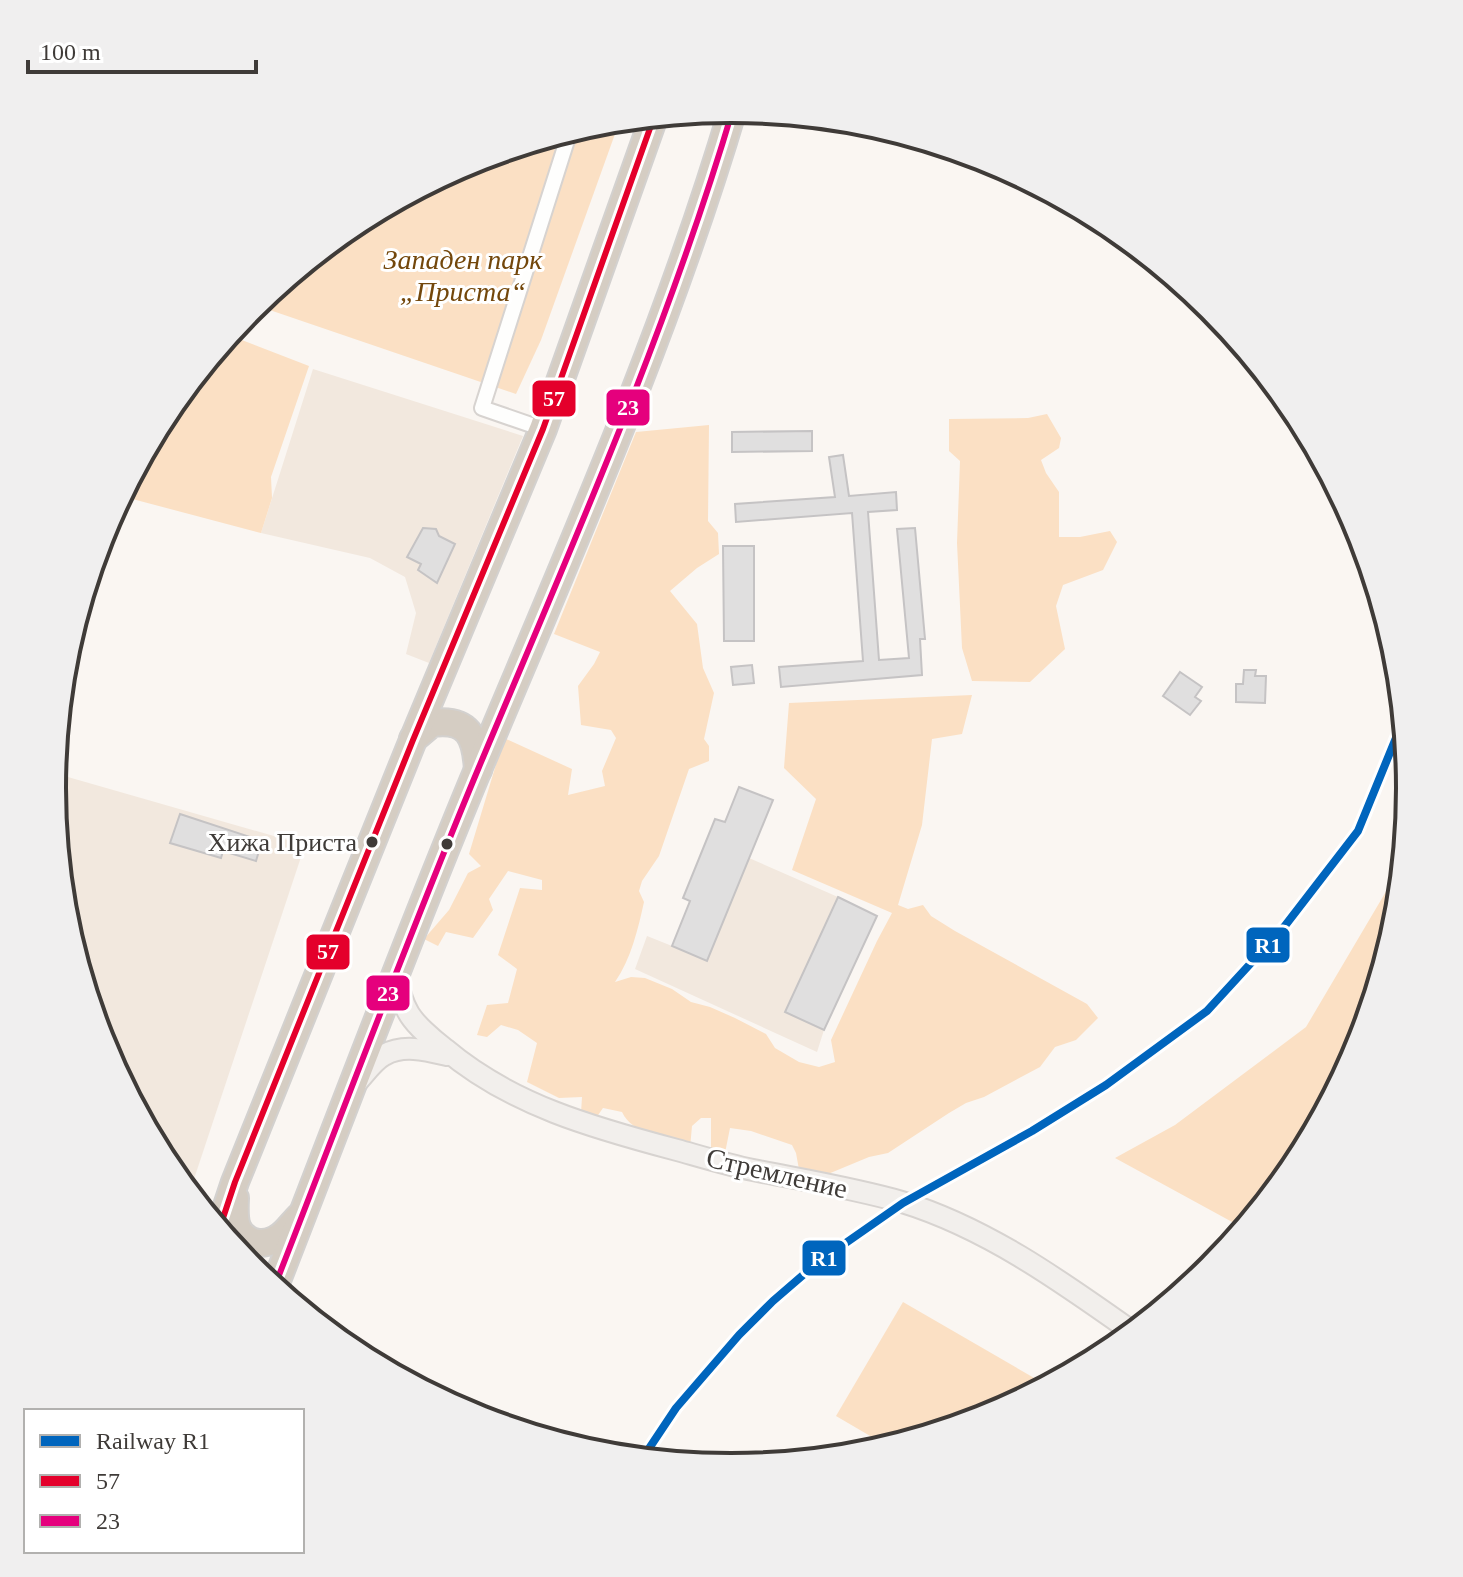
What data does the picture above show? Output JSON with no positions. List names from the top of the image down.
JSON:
{
  "streets": {
    "street": ["Стремление"]
  },
  "parks": ["Западен парк „Приста“"],
  "places": ["Хижа Приста"],
  "lines": ["transit line 23", "transit line 57", "rail line R1"],
  "legend": ["Railway R1", "57", "23"],
  "scale_bar": "100 m"
}
